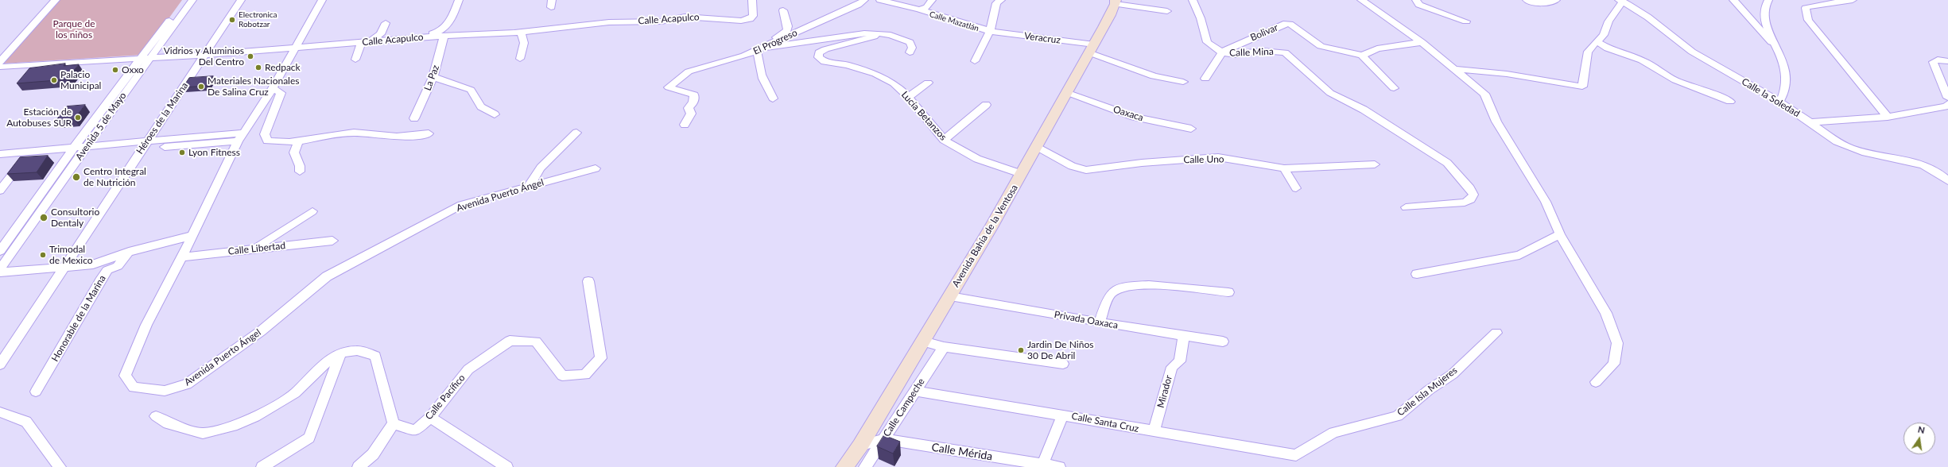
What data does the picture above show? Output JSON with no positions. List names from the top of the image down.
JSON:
{
  "streets": {
    "main road": ["Avenida Bahía de la Ventosa"],
    "street": [
      "Calle Acapulco",
      "Calle Mazatlán",
      "Bolivar",
      "Veracruz",
      "El Progreso",
      "Calle Mina",
      "La Paz",
      "Calle la Soledad",
      "Oaxaca",
      "Lucía Betanzos",
      "Héroes de la Marina",
      "Avenida 5 de Mayo",
      "Calle Uno",
      "Avenida Puerto Ángel",
      "Calle Libertad",
      "Honorable de la Marina",
      "Privada Oaxaca",
      "Mirador",
      "Calle Isla Mujeres",
      "Calle Pacífico",
      "Calle Campeche",
      "Calle Santa Cruz",
      "Calle Mérida"
    ]
  },
  "crossings": [
    ["Calle Acapulco", "La Paz"],
    ["Calle Acapulco", "Héroes de la Marina"],
    ["Calle Acapulco", "Avenida 5 de Mayo"],
    ["Calle Acapulco", "Avenida Puerto Ángel"],
    ["Calle Mazatlán", "Veracruz"],
    ["Bolivar", "Calle Mina"],
    ["Veracruz", "Avenida Bahía de la Ventosa"],
    ["Oaxaca", "Avenida Bahía de la Ventosa"],
    ["Lucía Betanzos", "Avenida Bahía de la Ventosa"],
    ["Calle Uno", "Avenida Bahía de la Ventosa"],
    ["Avenida Puerto Ángel", "Calle Libertad"],
    ["Avenida Bahía de la Ventosa", "Privada Oaxaca"],
    ["Privada Oaxaca", "Mirador"],
    ["Mirador", "Calle Santa Cruz"],
    ["Calle Isla Mujeres", "Calle Santa Cruz"],
    ["Calle Campeche", "Calle Santa Cruz"],
    ["Calle Campeche", "Calle Mérida"]
  ],
  "parks": ["Parque de los niños"],
  "places": [
    "Electronica Robotzar",
    "Vidrios y Aluminios Del Centro",
    "Redpack",
    "Oxxo",
    "Palacio Municipal",
    "Materiales Nacionales De Salina Cruz",
    "Estación de Autobuses SUR",
    "Lyon Fitness",
    "Centro Integral de Nutrición",
    "Consultorio Dentaly",
    "Trimodal de Mexico",
    "Jardin De Niños 30 De Abril"
  ],
  "north": "top"
}
